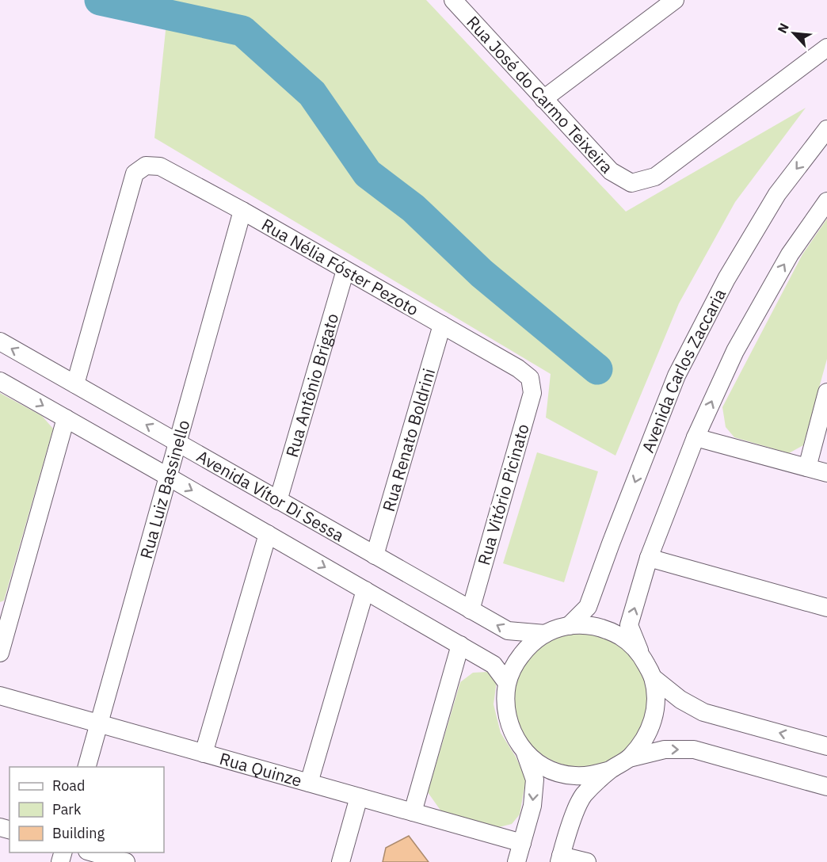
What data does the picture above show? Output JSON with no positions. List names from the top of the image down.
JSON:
{
  "streets": {
    "street": [
      "Rua José do Carmo Teixeira",
      "Rua Nélia Fóster Pezoto",
      "Avenida Carlos Zaccaria",
      "Rua Antônio Brigato",
      "Rua Renato Boldrini",
      "Rua Luiz Bassinello",
      "Rua Vitório Picinato",
      "Avenida Vítor Di Sessa",
      "Rua Quinze"
    ]
  },
  "crossings": [
    ["Rua Nélia Fóster Pezoto", "Rua Antônio Brigato"],
    ["Rua Nélia Fóster Pezoto", "Rua Renato Boldrini"],
    ["Rua Nélia Fóster Pezoto", "Rua Luiz Bassinello"],
    ["Rua Nélia Fóster Pezoto", "Rua Vitório Picinato"],
    ["Rua Nélia Fóster Pezoto", "Avenida Vítor Di Sessa"],
    ["Avenida Carlos Zaccaria", "Avenida Vítor Di Sessa"],
    ["Rua Antônio Brigato", "Avenida Vítor Di Sessa"],
    ["Rua Renato Boldrini", "Avenida Vítor Di Sessa"],
    ["Rua Luiz Bassinello", "Avenida Vítor Di Sessa"],
    ["Rua Luiz Bassinello", "Rua Quinze"],
    ["Rua Vitório Picinato", "Avenida Vítor Di Sessa"]
  ],
  "legend": ["Road", "Park", "Building"],
  "north": "top left"
}
